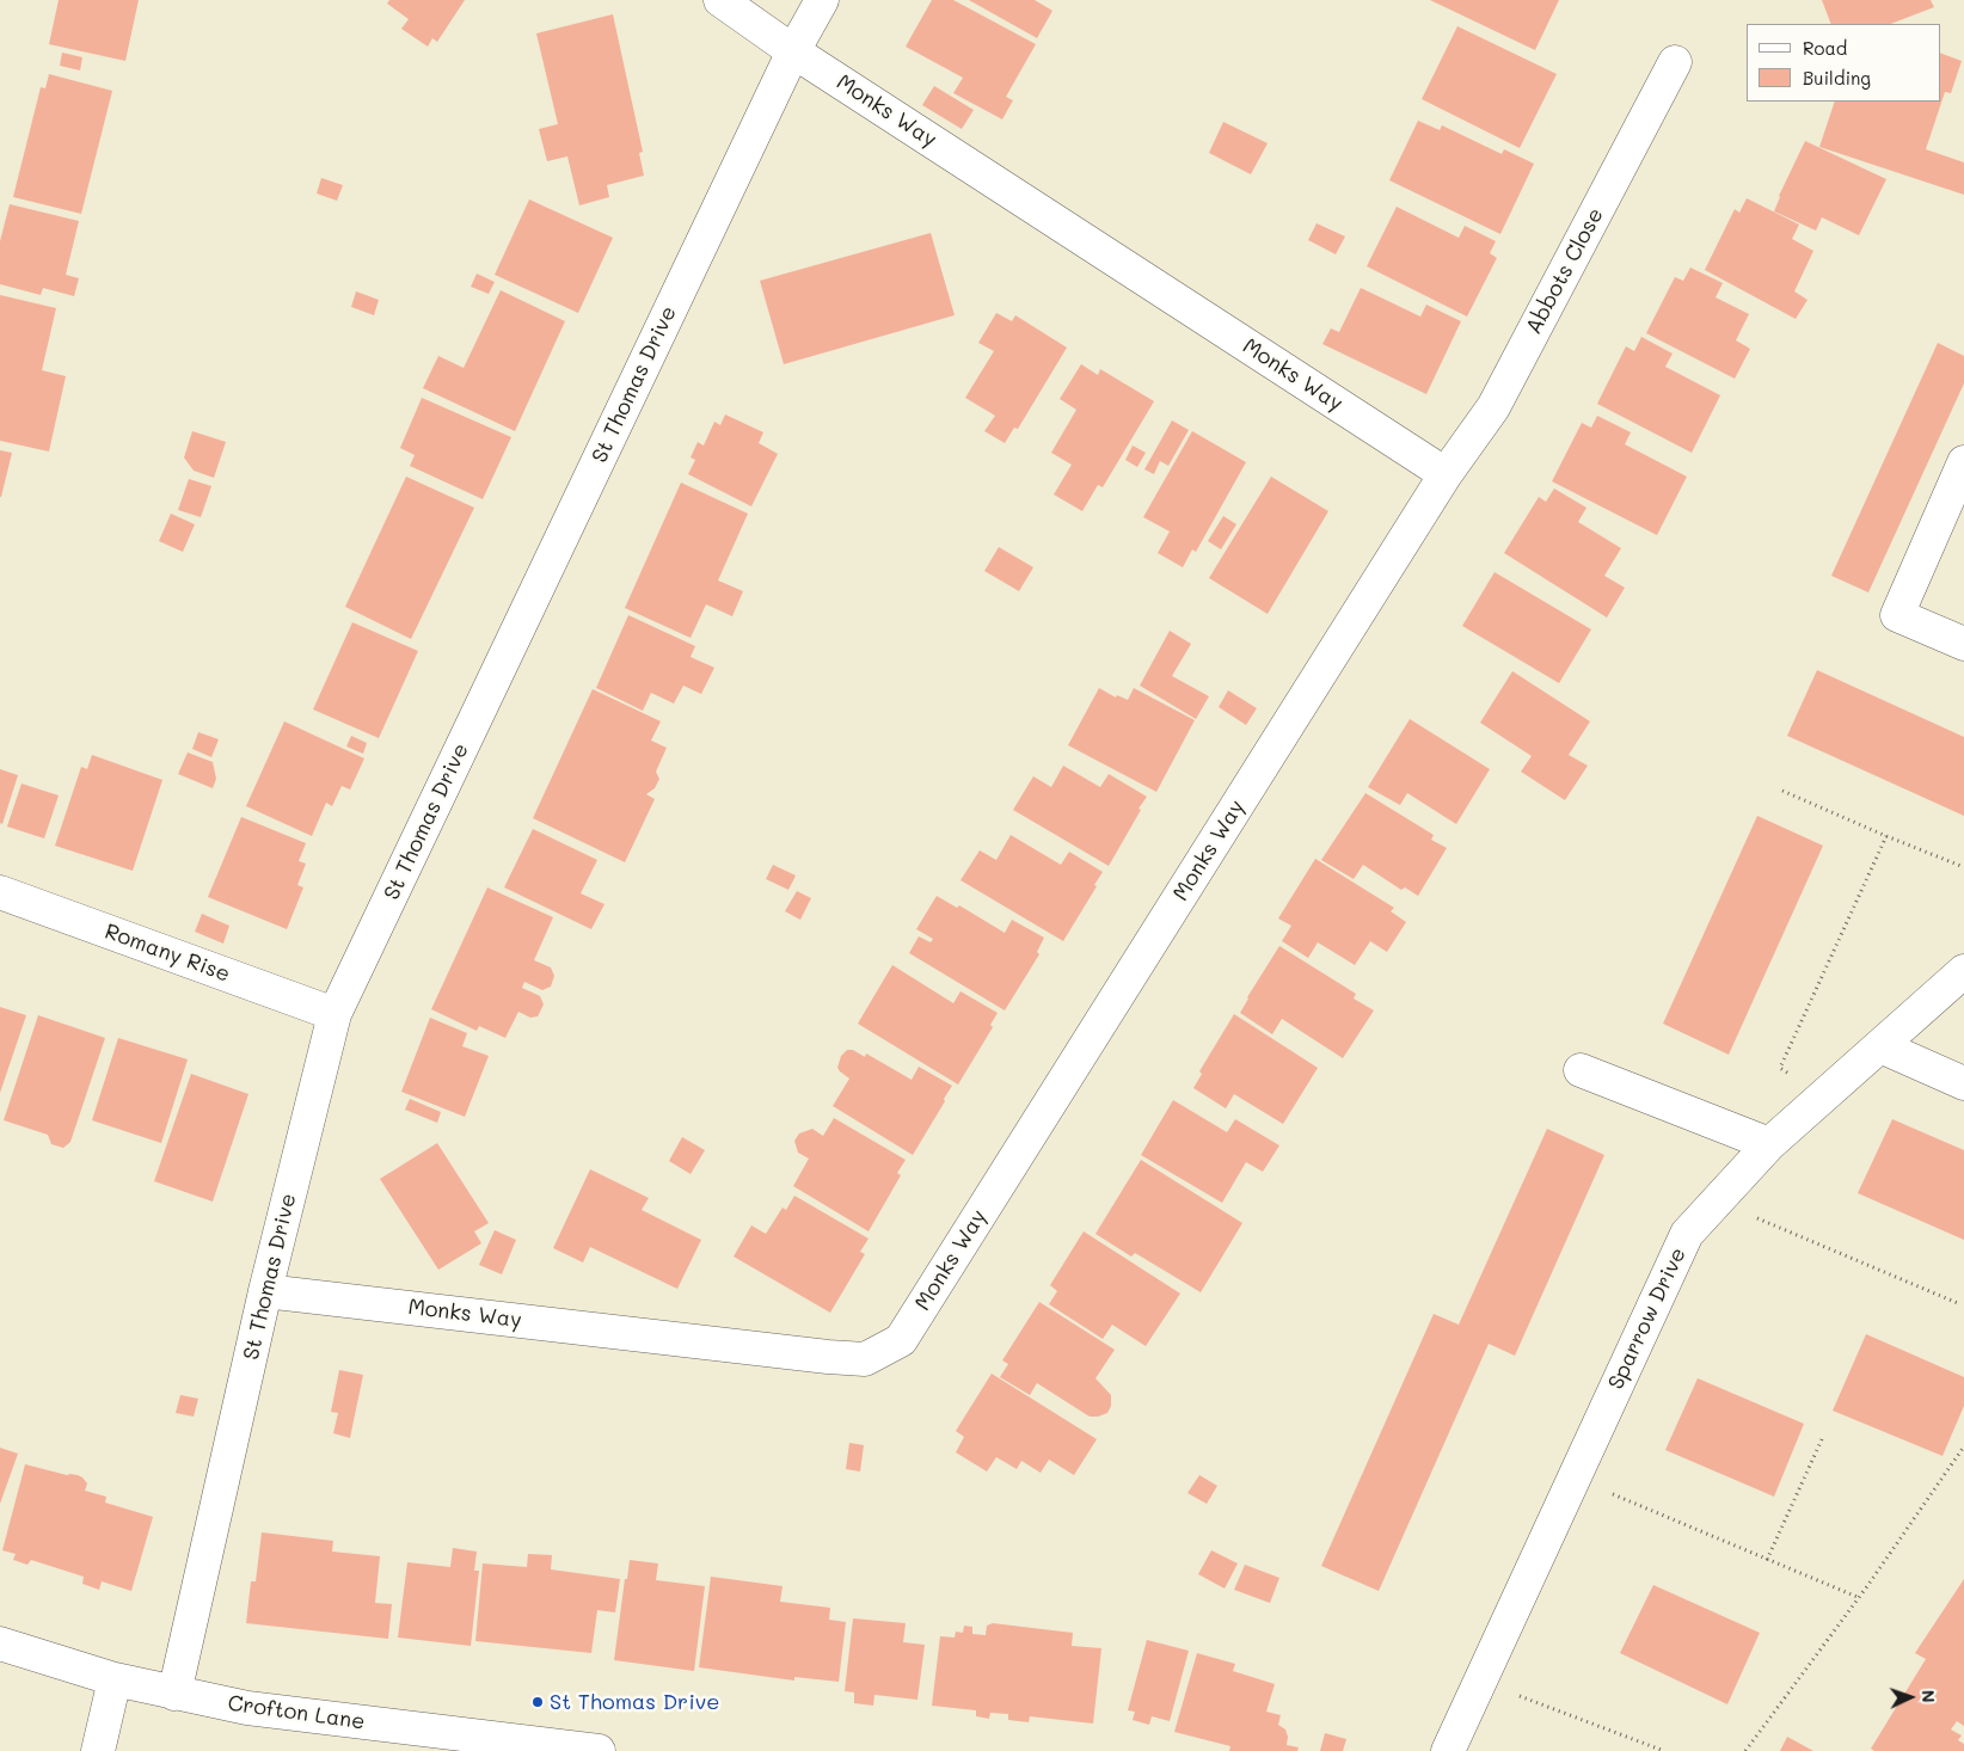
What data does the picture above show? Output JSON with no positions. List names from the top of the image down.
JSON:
{
  "streets": {
    "street": [
      "Monks Way",
      "Abbots Close",
      "St Thomas Drive",
      "Romany Rise",
      "Sparrow Drive",
      "Crofton Lane"
    ]
  },
  "crossings": [
    ["Monks Way", "Abbots Close"],
    ["Monks Way", "St Thomas Drive"],
    ["St Thomas Drive", "Romany Rise"],
    ["St Thomas Drive", "Crofton Lane"]
  ],
  "places": ["St Thomas Drive"],
  "legend": ["Road", "Building"],
  "north": "right"
}
